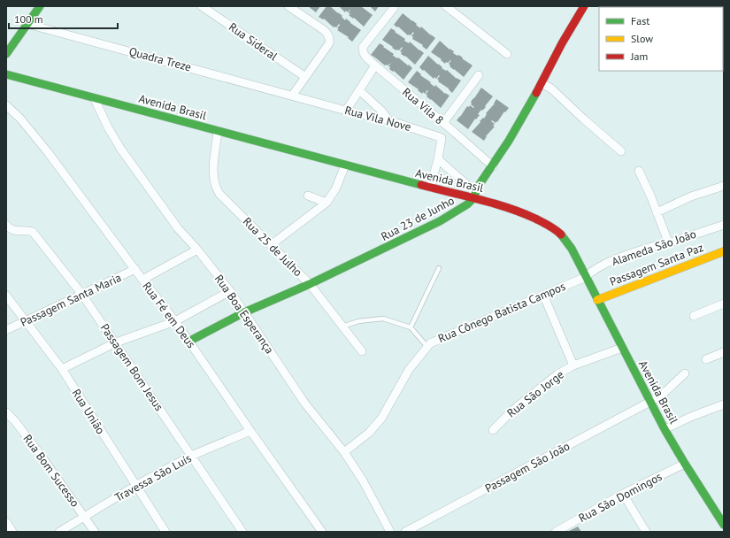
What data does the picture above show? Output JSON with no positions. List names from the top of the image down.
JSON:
{
  "streets": {
    "main road": ["Avenida Brasil", "Rua 23 de Junho", "Passagem Santa Paz"],
    "street": [
      "Rua Sideral",
      "Quadra Treze",
      "Rua Vila 8",
      "Rua Vila Nove",
      "Rua 25 de Julho",
      "Alameda São João",
      "Passagem Santa Maria",
      "Rua Cônego Batista Campos",
      "Rua Boa Esperança",
      "Rua Fé em Deus",
      "Passagem Bom Jesus",
      "Rua São Jorge",
      "Rua União",
      "Passagem São João",
      "Rua Bom Sucesso",
      "Travessa São Luís",
      "Rua São Domingos"
    ]
  },
  "crossings": [
    ["Quadra Treze", "Rua Vila Nove"],
    ["Rua Vila 8", "Rua 23 de Junho"],
    ["Avenida Brasil", "Rua 23 de Junho"],
    ["Avenida Brasil", "Rua 25 de Julho"],
    ["Avenida Brasil", "Alameda São João"],
    ["Avenida Brasil", "Passagem Santa Paz"],
    ["Avenida Brasil", "Rua Cônego Batista Campos"],
    ["Avenida Brasil", "Rua Boa Esperança"],
    ["Avenida Brasil", "Rua São Jorge"],
    ["Avenida Brasil", "Passagem São João"],
    ["Avenida Brasil", "Rua São Domingos"],
    ["Rua 23 de Junho", "Rua 25 de Julho"],
    ["Rua 23 de Junho", "Rua Boa Esperança"],
    ["Rua 23 de Junho", "Rua Fé em Deus"],
    ["Alameda São João", "Rua Cônego Batista Campos"],
    ["Passagem Santa Maria", "Rua Fé em Deus"],
    ["Passagem Santa Maria", "Passagem Bom Jesus"],
    ["Passagem Santa Maria", "Rua União"],
    ["Rua Cônego Batista Campos", "Rua Boa Esperança"],
    ["Rua Fé em Deus", "Travessa São Luís"],
    ["Passagem Bom Jesus", "Travessa São Luís"],
    ["Rua União", "Travessa São Luís"],
    ["Rua Bom Sucesso", "Travessa São Luís"]
  ],
  "legend": ["Fast", "Slow", "Jam"],
  "scale_bar": "100 m"
}
